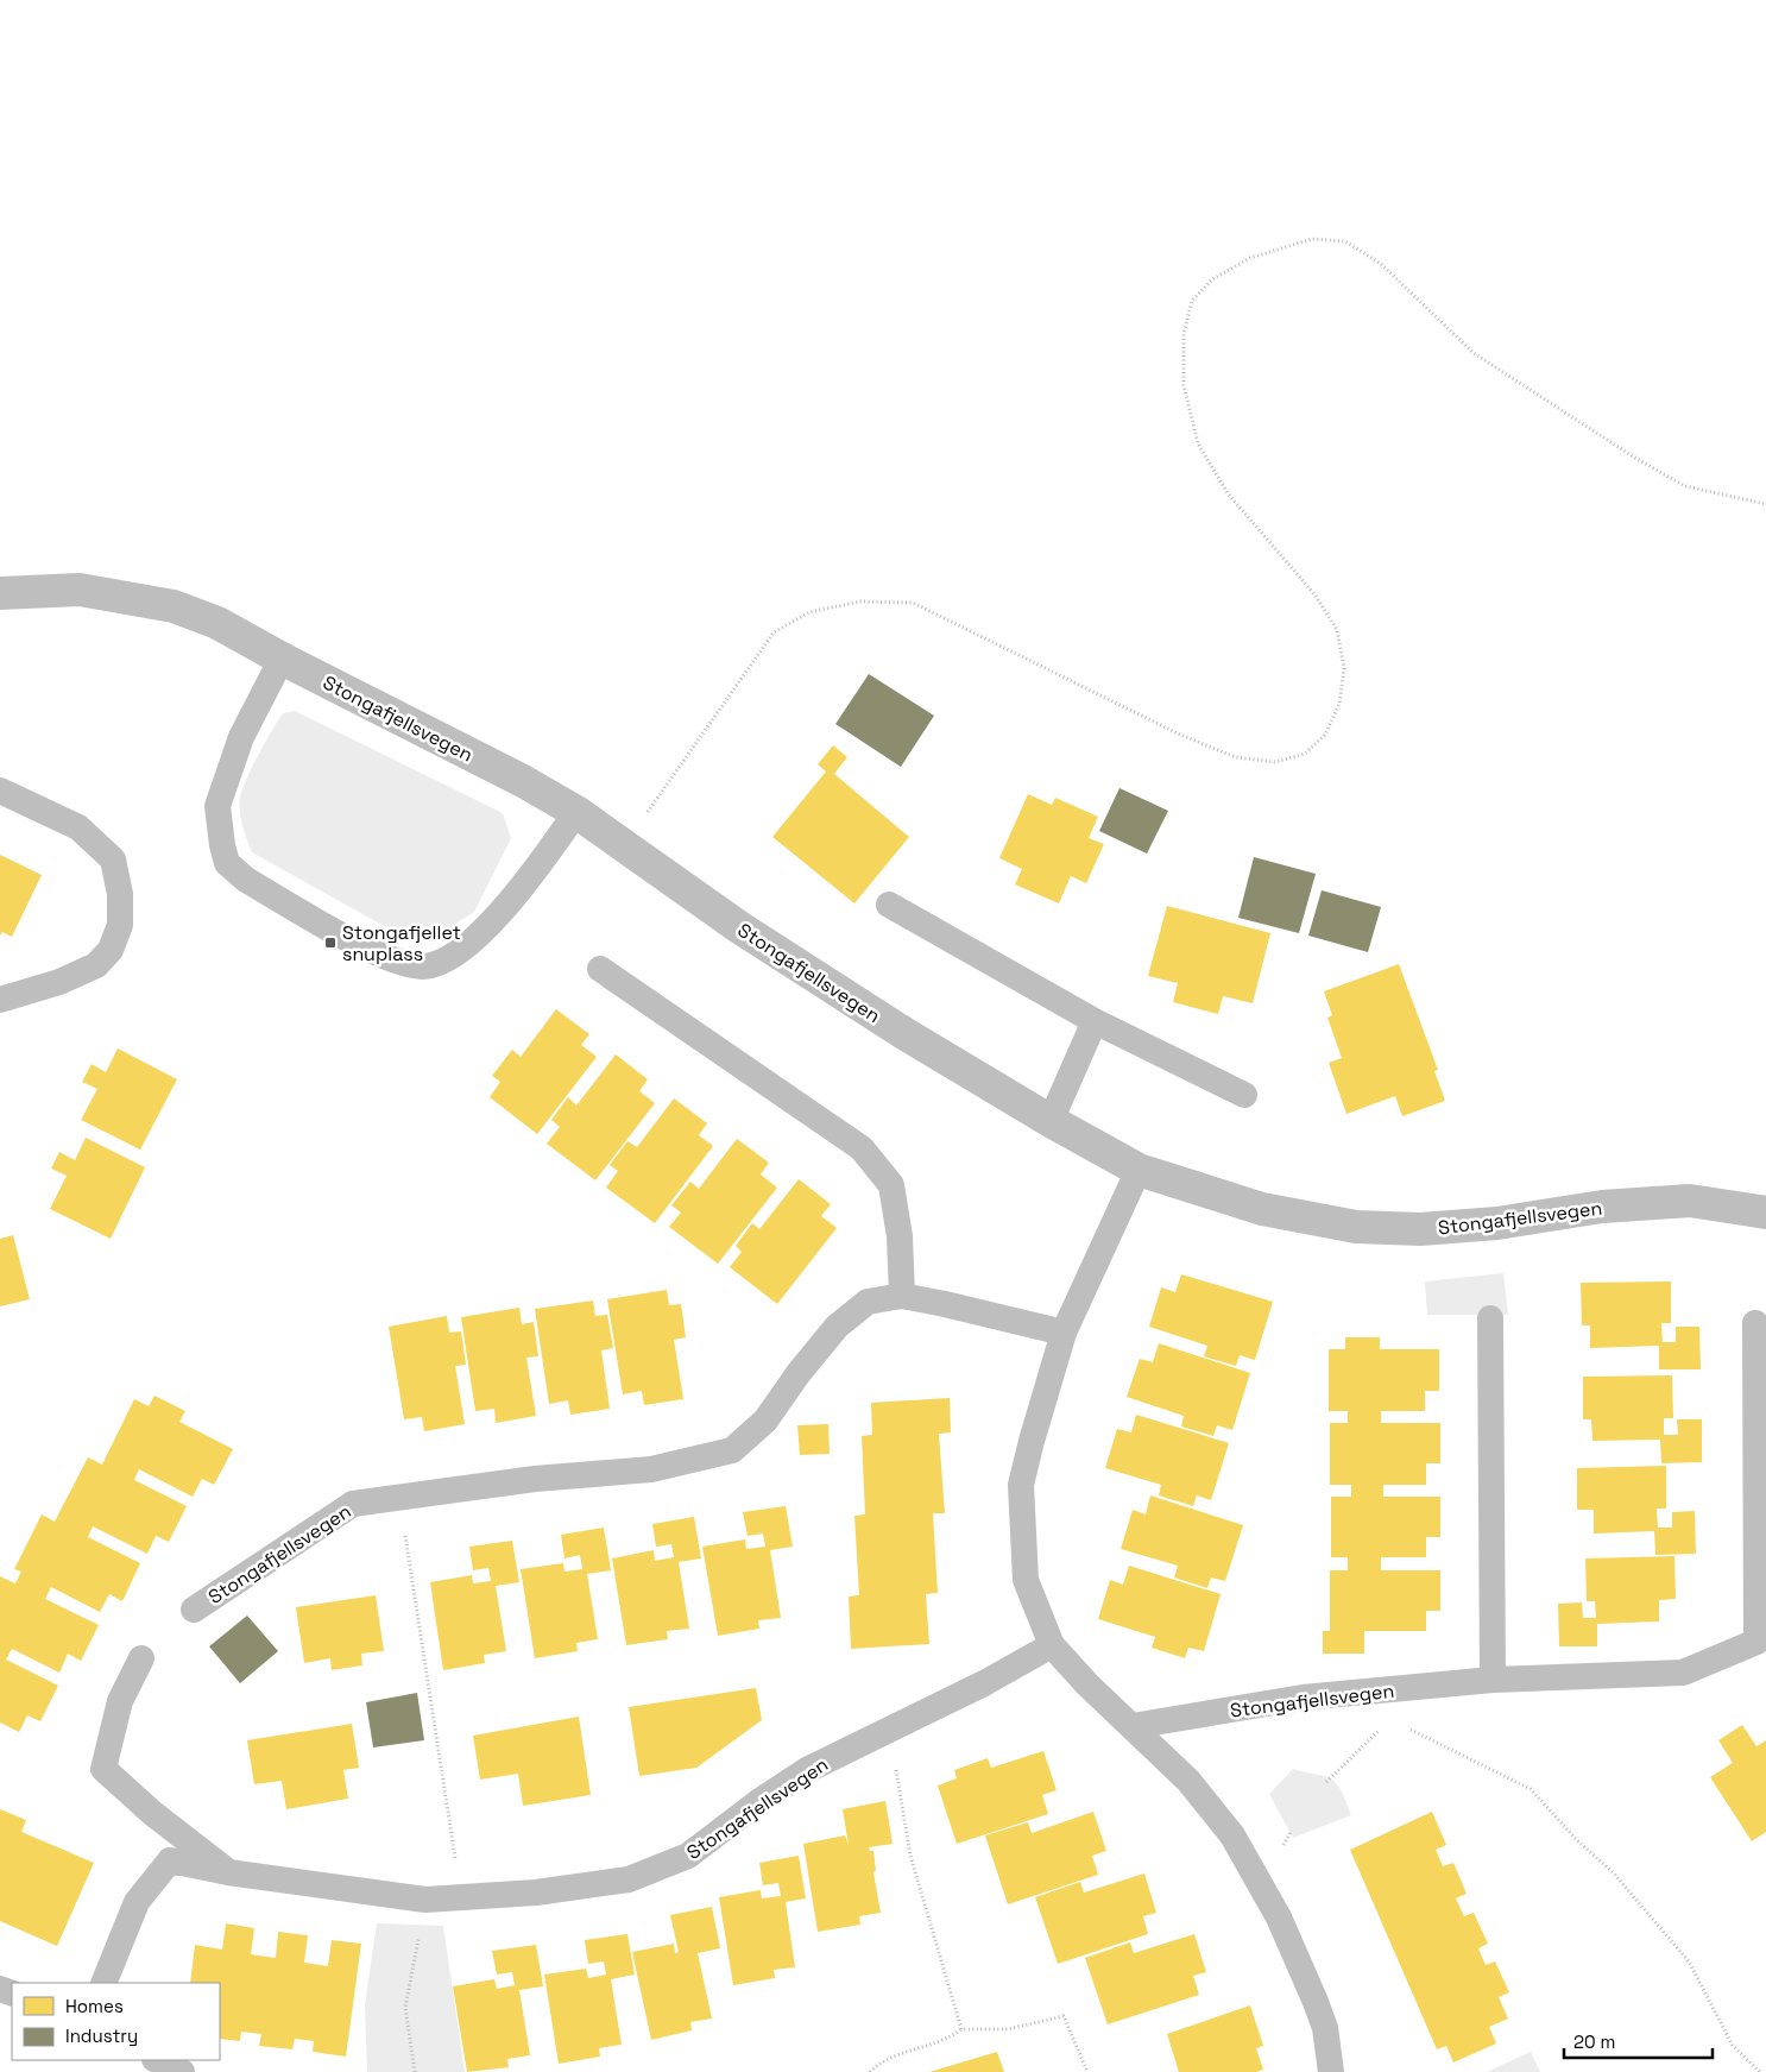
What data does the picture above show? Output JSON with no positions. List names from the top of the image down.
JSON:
{
  "streets": {
    "street": ["Stongafjellsvegen"]
  },
  "places": {
    "transit": ["Stongafjellet snuplass"]
  },
  "legend": ["Homes", "Industry"],
  "scale_bar": "20 m"
}
